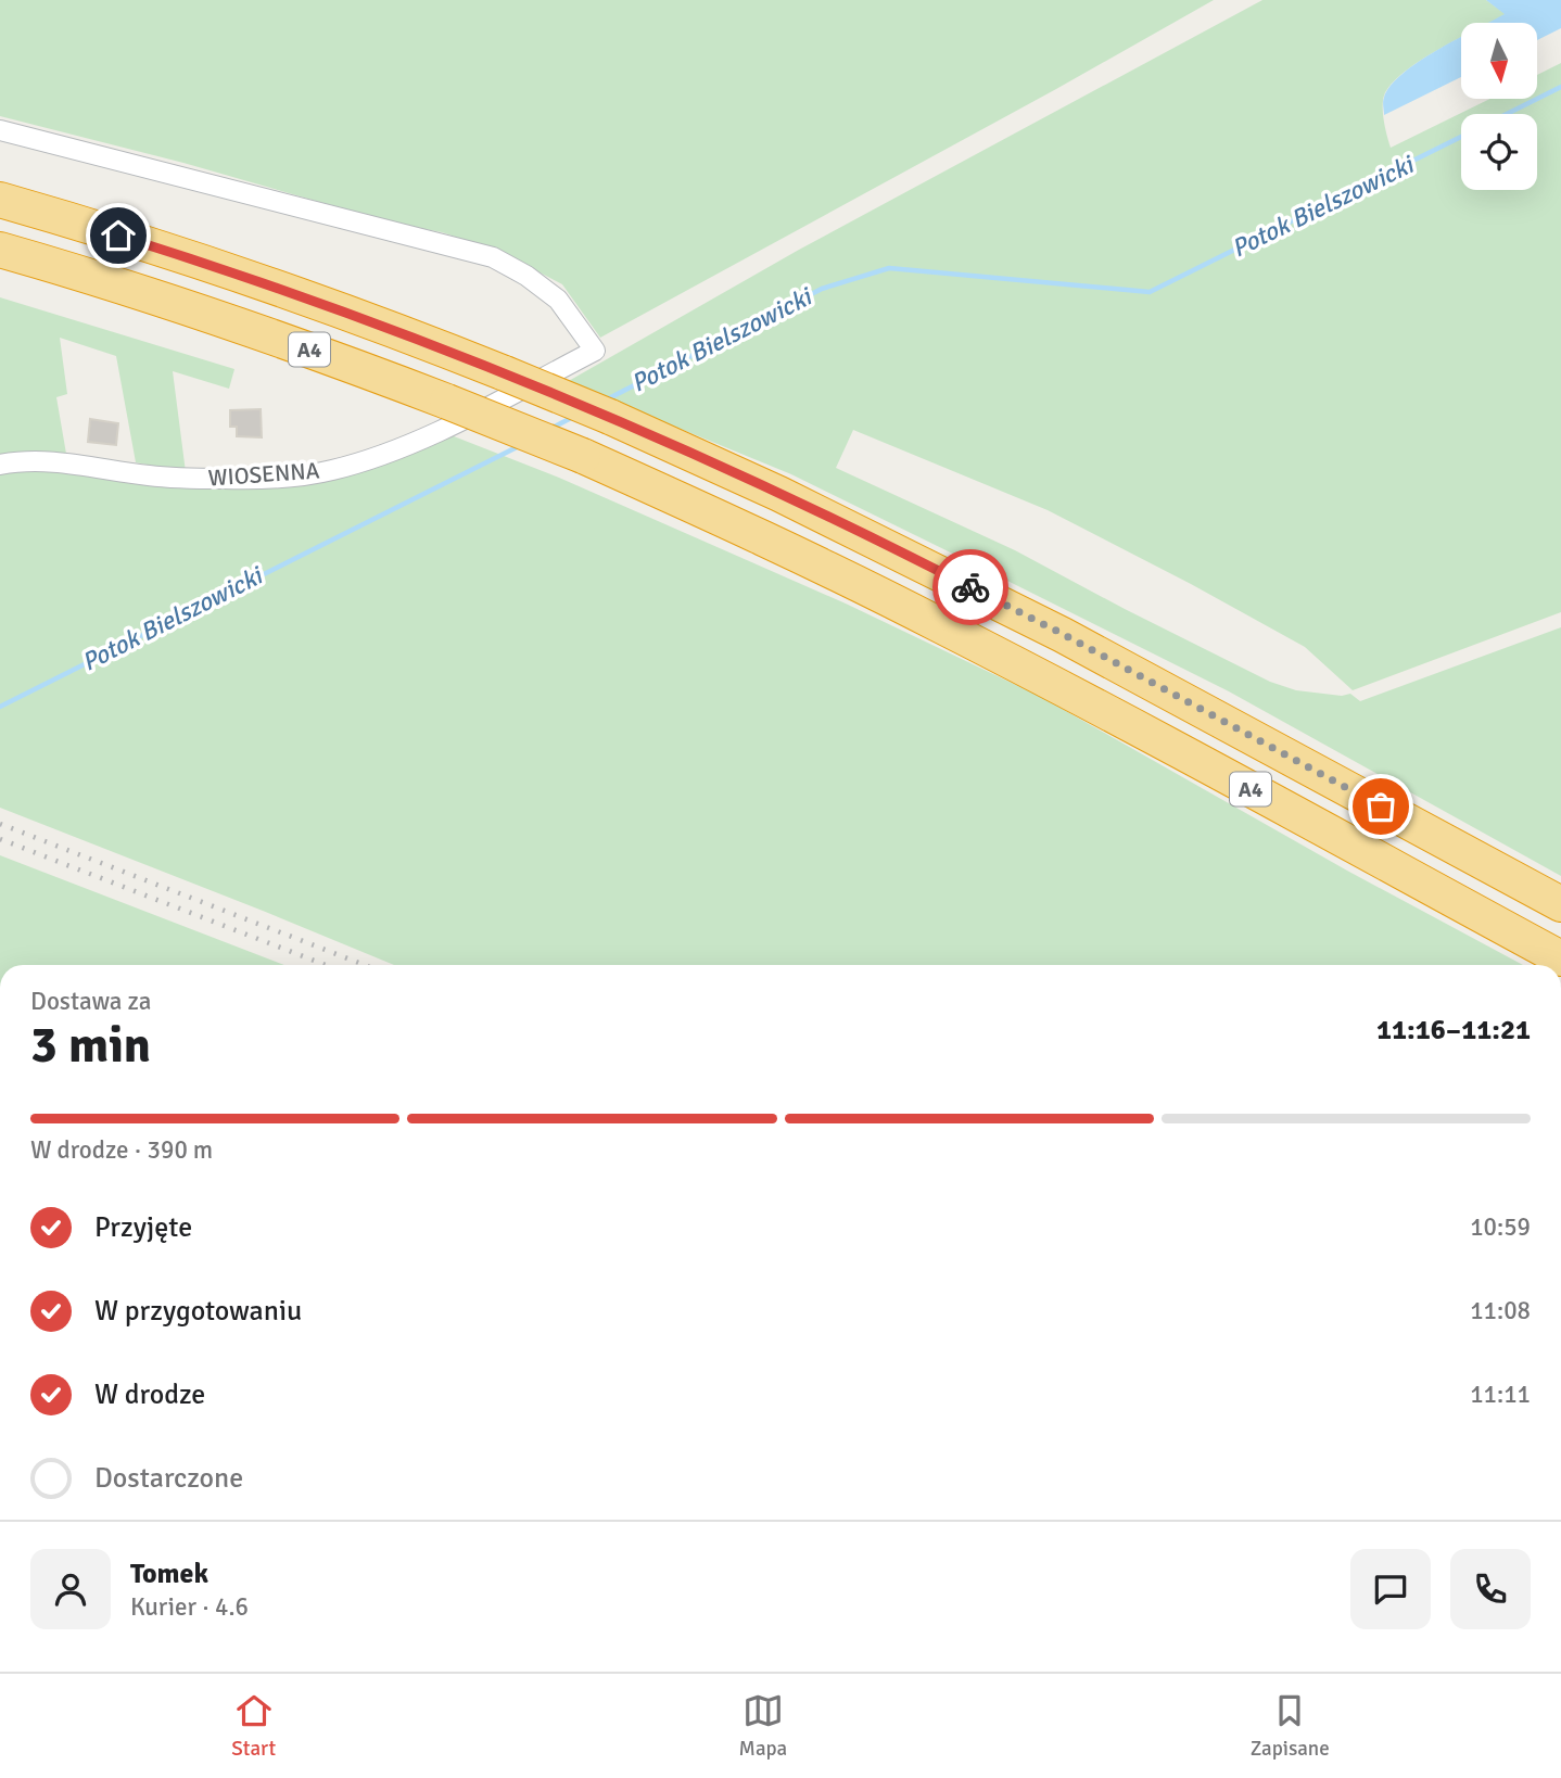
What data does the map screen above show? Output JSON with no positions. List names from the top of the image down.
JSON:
{
  "streets": {
    "highway": ["A4"],
    "street": ["WIOSENNA"]
  },
  "water": ["Potok Bielszowicki"],
  "north": "bottom",
  "page": {
    "heading": ["3 min", "Dostawa za", "11:16–11:21"],
    "panel": ["Tomek", "Kurier · 4.6"],
    "bar": "W drodze · 390 m",
    "list": [
      ["Przyjęte", "10:59"],
      ["W przygotowaniu", "11:08"],
      ["W drodze", "11:11"],
      "Dostarczone"
    ],
    "tabs": ["Start", "Mapa", "Zapisane"]
  }
}
